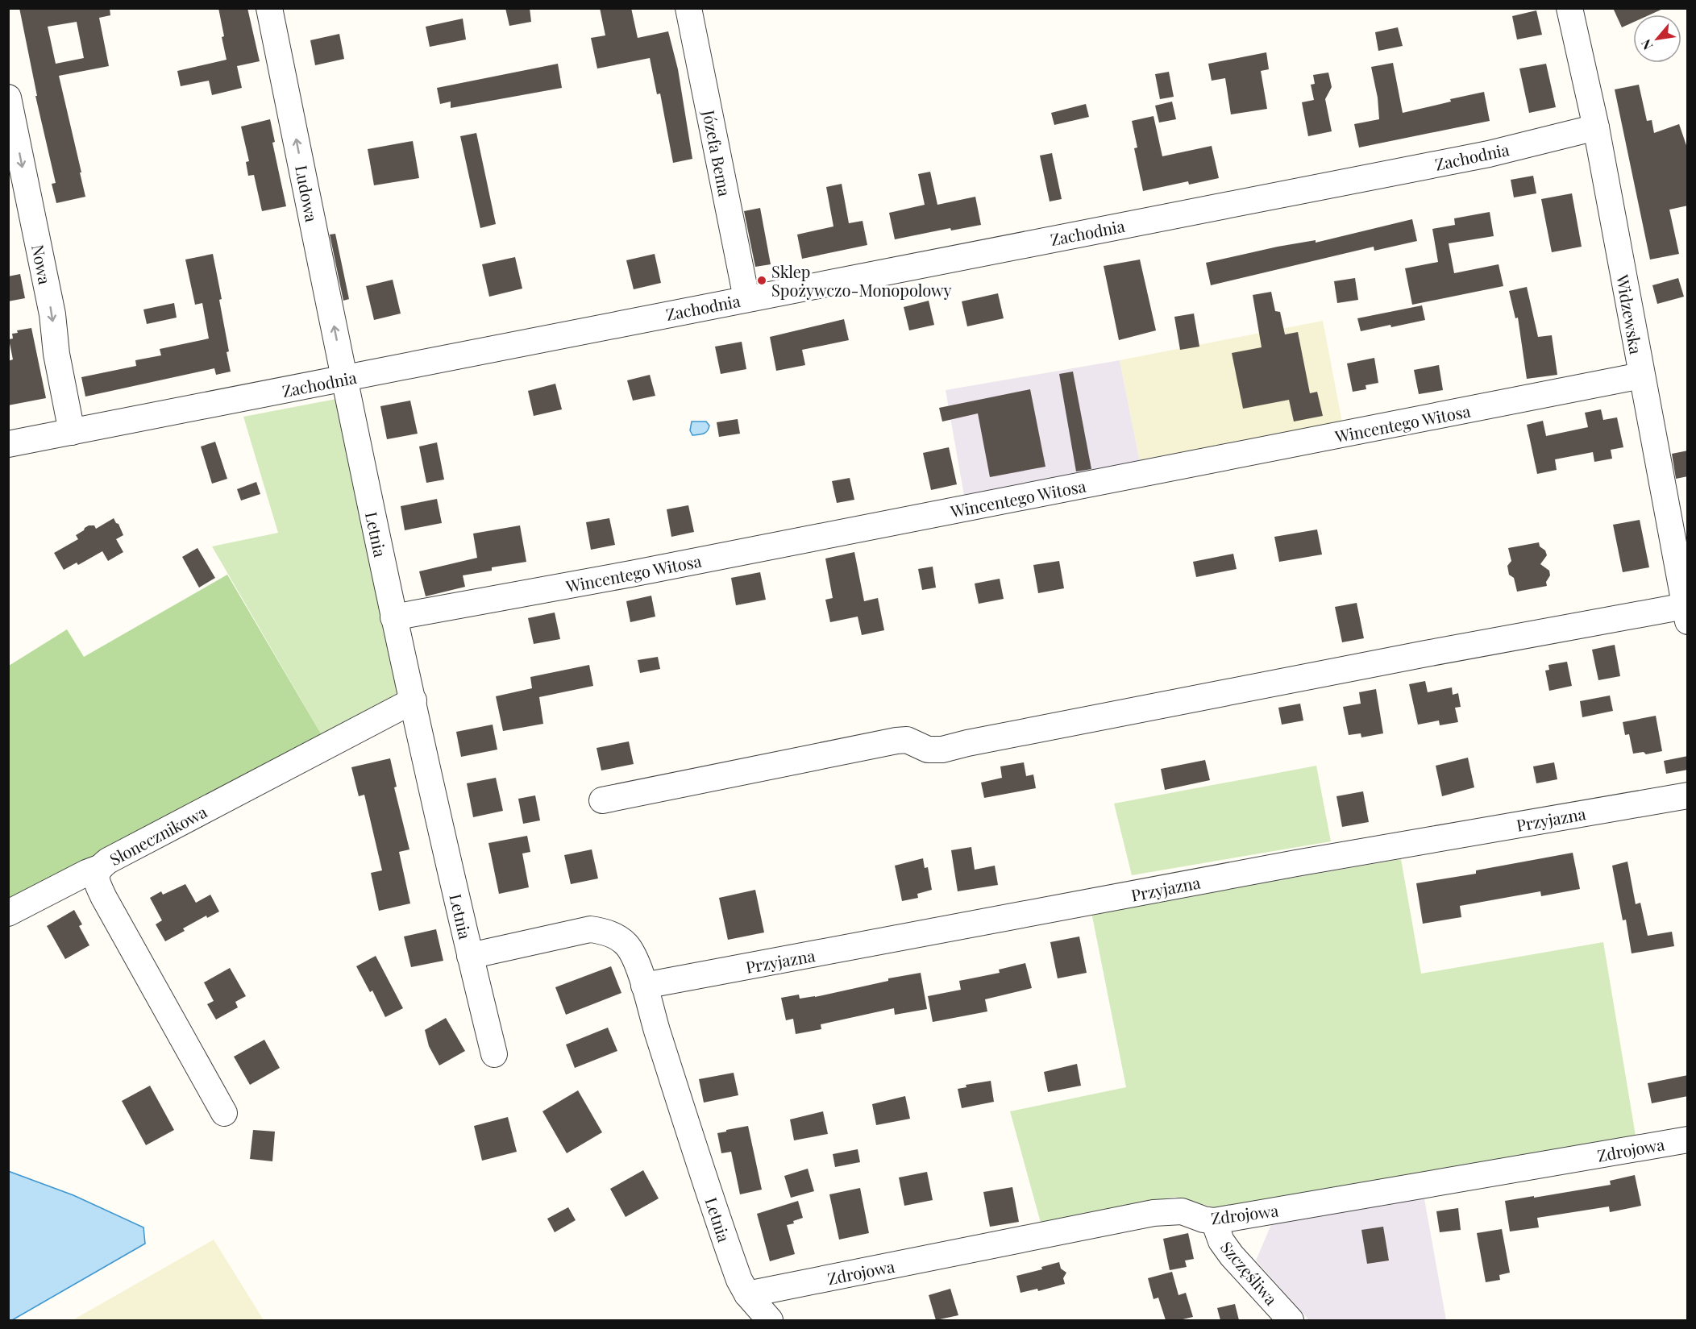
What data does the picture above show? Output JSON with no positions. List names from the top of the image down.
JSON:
{
  "streets": {
    "street": [
      "Józefa Bema",
      "Zachodnia",
      "Ludowa",
      "Nowa",
      "Widzewska",
      "Wincentego Witosa",
      "Letnia",
      "Przyjazna",
      "Słonecznikowa",
      "Zdrojowa",
      "Szczęśliwa"
    ]
  },
  "crossings": [
    ["Józefa Bema", "Zachodnia"],
    ["Zachodnia", "Ludowa"],
    ["Zachodnia", "Nowa"],
    ["Zachodnia", "Widzewska"],
    ["Zachodnia", "Letnia"],
    ["Ludowa", "Letnia"],
    ["Widzewska", "Wincentego Witosa"],
    ["Wincentego Witosa", "Letnia"],
    ["Letnia", "Przyjazna"],
    ["Letnia", "Słonecznikowa"],
    ["Letnia", "Zdrojowa"],
    ["Zdrojowa", "Szczęśliwa"]
  ],
  "one_way": ["Ludowa", "Nowa"],
  "places": ["Sklep Spożywczo-Monopolowy"],
  "north": "bottom left"
}
